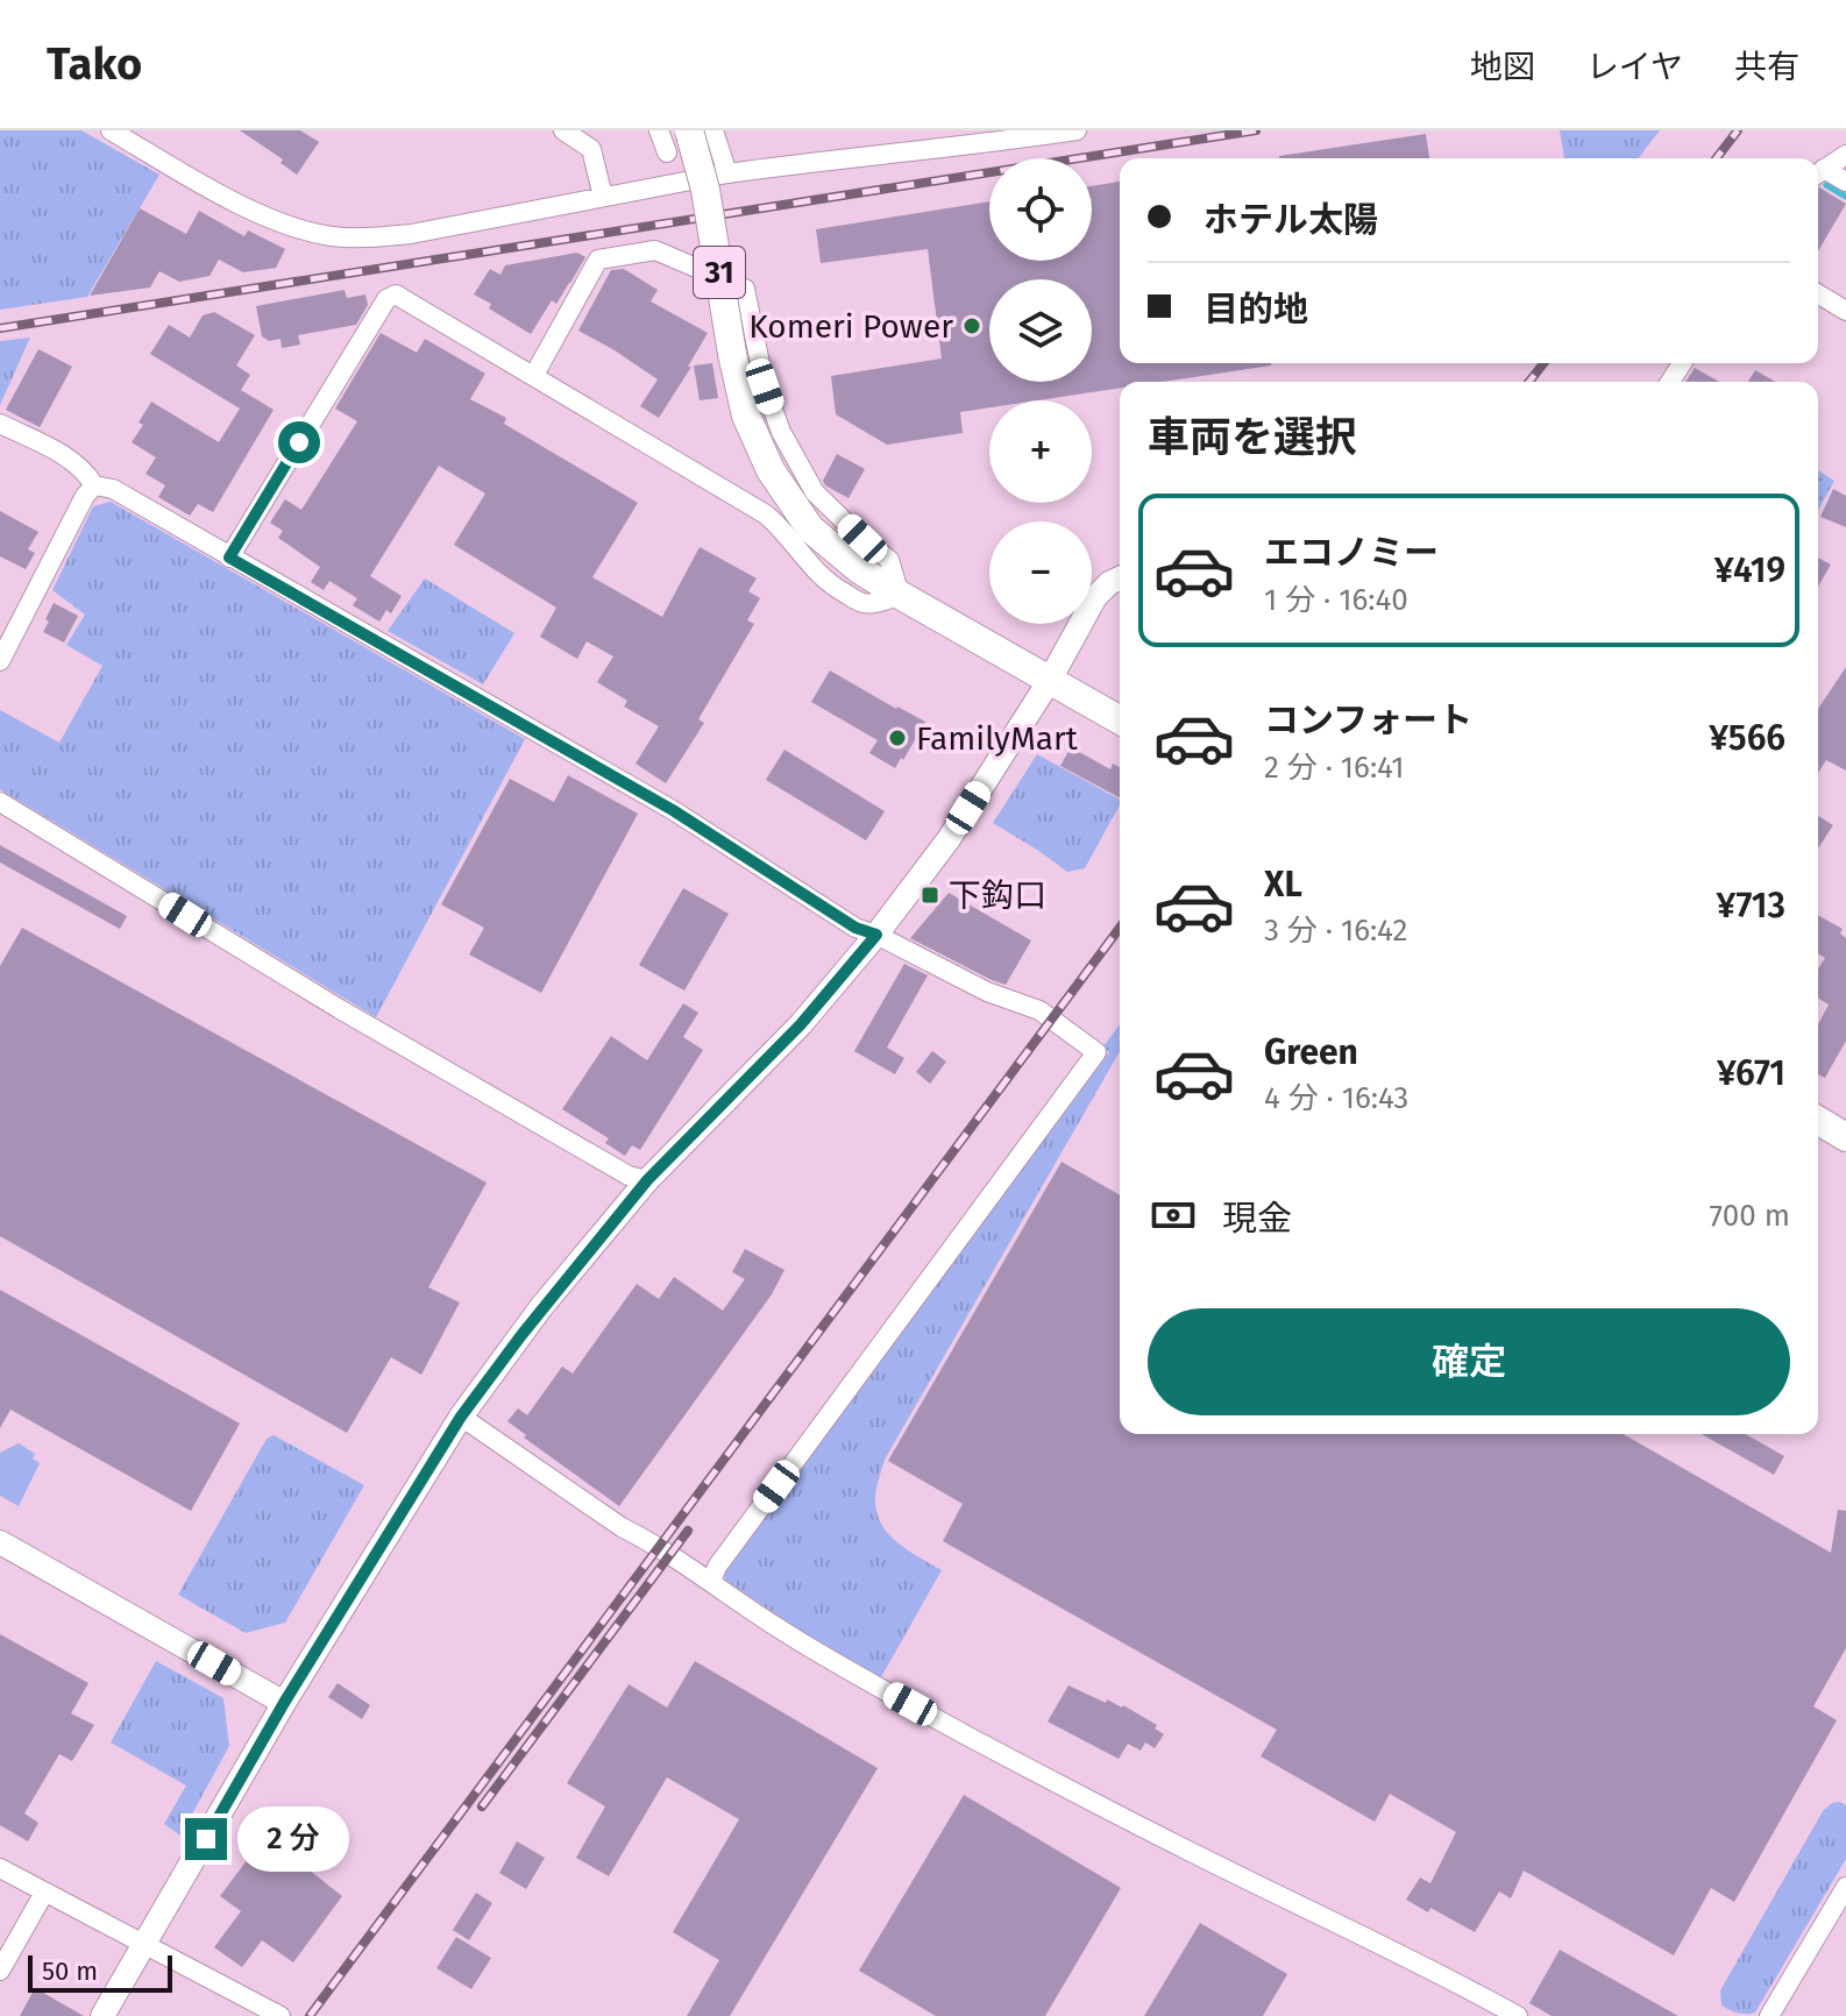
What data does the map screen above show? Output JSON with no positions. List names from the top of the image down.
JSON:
{
  "streets": {
    "main road": ["31"]
  },
  "places": {
    "other": ["Komeri Power", "FamilyMart"],
    "transit": ["下鈎口"]
  },
  "scale_bar": "50 m",
  "page": {
    "header": "Tako",
    "nav": ["地図", "レイヤ", "共有"],
    "map_buttons": ["+", "−"],
    "banner": ["ホテル太陽", "目的地"],
    "heading": "車両を選択",
    "list": [
      {
        "name": "エコノミー",
        "note": "1 分 · 16:40",
        "value": "¥419"
      },
      {
        "name": "コンフォート",
        "note": "2 分 · 16:41",
        "value": "¥566"
      },
      {
        "name": "XL",
        "note": "3 分 · 16:42",
        "value": "¥713"
      },
      {
        "name": "Green",
        "note": "4 分 · 16:43",
        "value": "¥671"
      }
    ],
    "pay": ["現金", "700 m"],
    "buttons": "確定",
    "bubble": "2 分",
    "scale": "50 m"
  }
}
